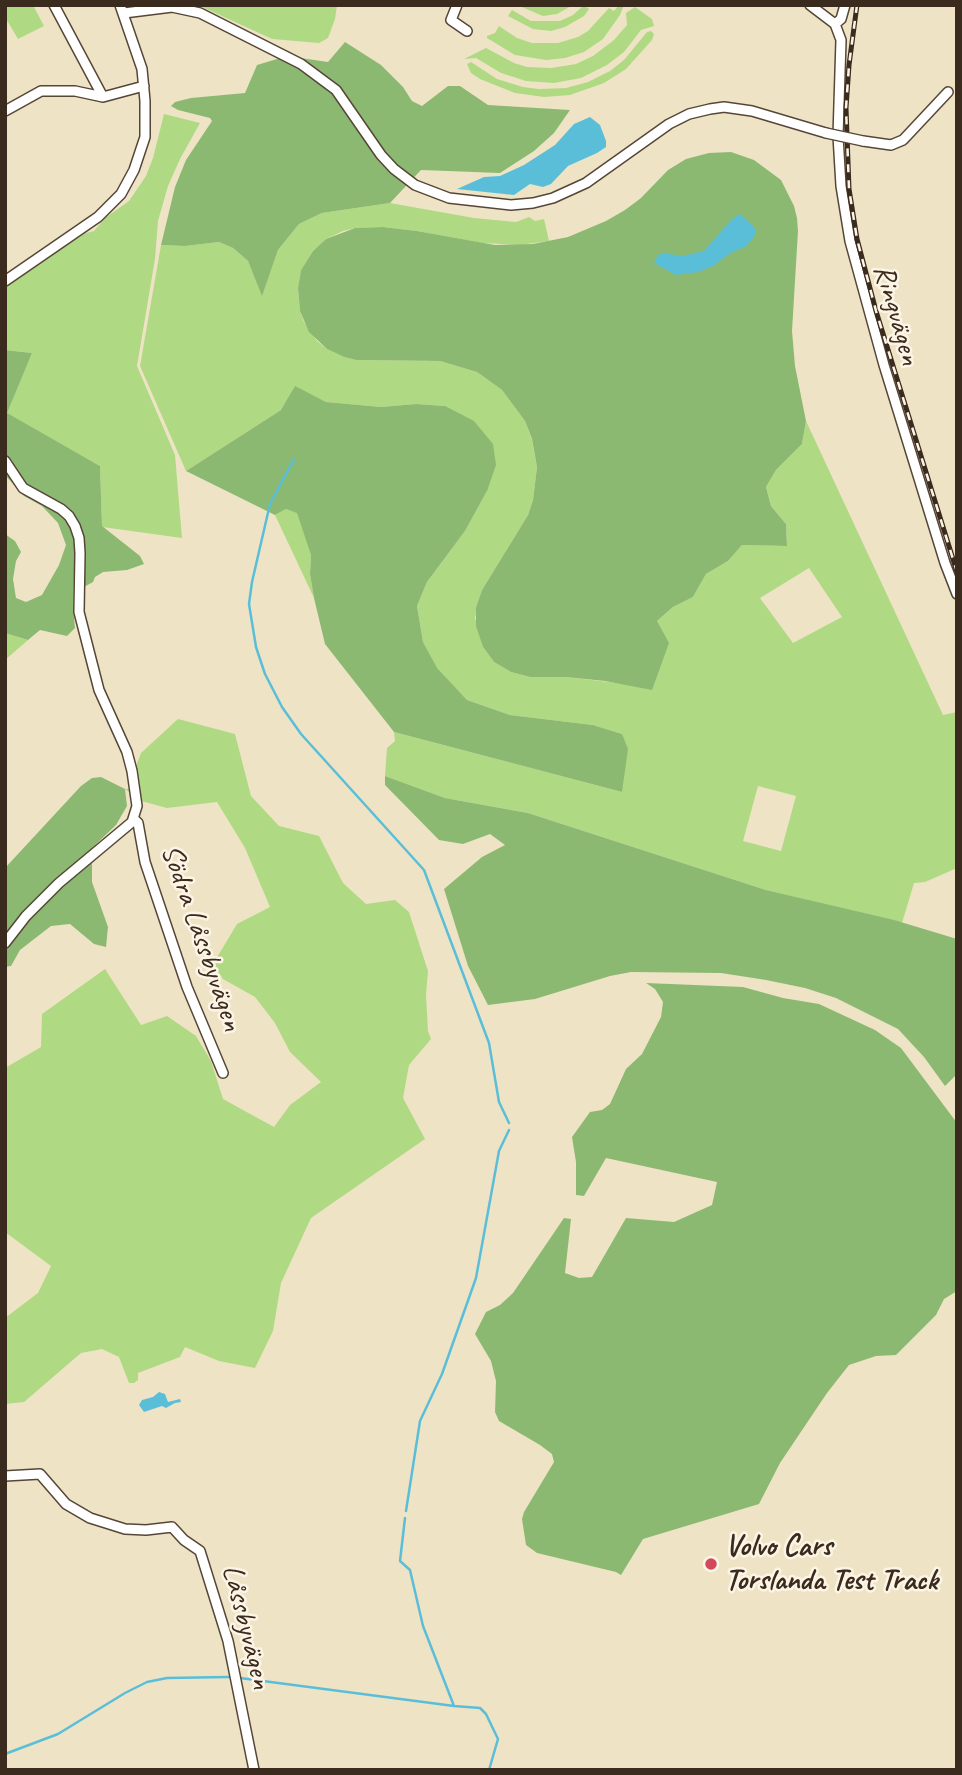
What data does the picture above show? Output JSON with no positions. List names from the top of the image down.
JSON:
{
  "streets": {
    "street": ["Ringvägen", "Södra Låssbyvägen", "Låssbyvägen"]
  },
  "places": ["Volvo Cars Torslanda Test Track"]
}
